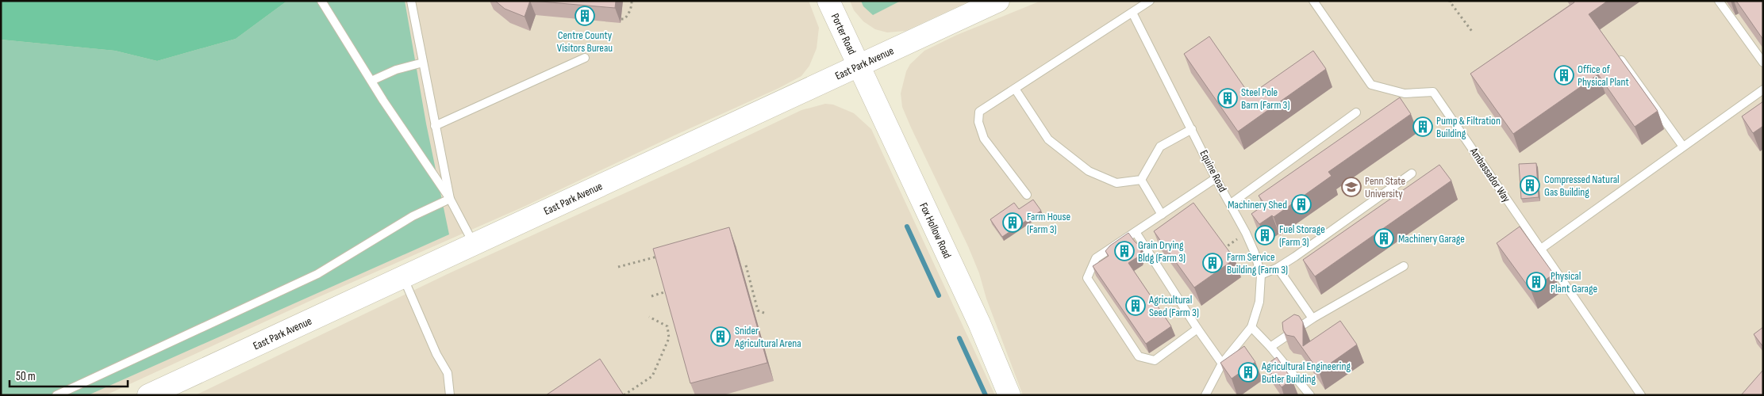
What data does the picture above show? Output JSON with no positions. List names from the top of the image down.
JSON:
{
  "streets": {
    "main road": ["Porter Road", "East Park Avenue", "Fox Hollow Road"],
    "lane": ["Equine Road", "Ambassador Way"]
  },
  "crossings": [
    ["Porter Road", "East Park Avenue"],
    ["Porter Road", "Fox Hollow Road"],
    ["East Park Avenue", "Fox Hollow Road"]
  ],
  "places": {
    "building": [
      "Centre County Visitors Bureau",
      "Office of Physical Plant",
      "Steel Pole Barn (Farm 3)",
      "Pump & Filtration Building",
      "Compressed Natural Gas Building",
      "Machinery Shed",
      "Farm House (Farm 3)",
      "Fuel Storage (Farm 3)",
      "Machinery Garage",
      "Grain Drying Bldg (Farm 3)",
      "Farm Service Building (Farm 3)",
      "Physical Plant Garage",
      "Agricultural Seed (Farm 3)",
      "Snider Agricultural Arena",
      "Agricultural Engineering Butler Building"
    ],
    "school or university": ["Penn State University"]
  },
  "scale_bar": "50 m"
}
